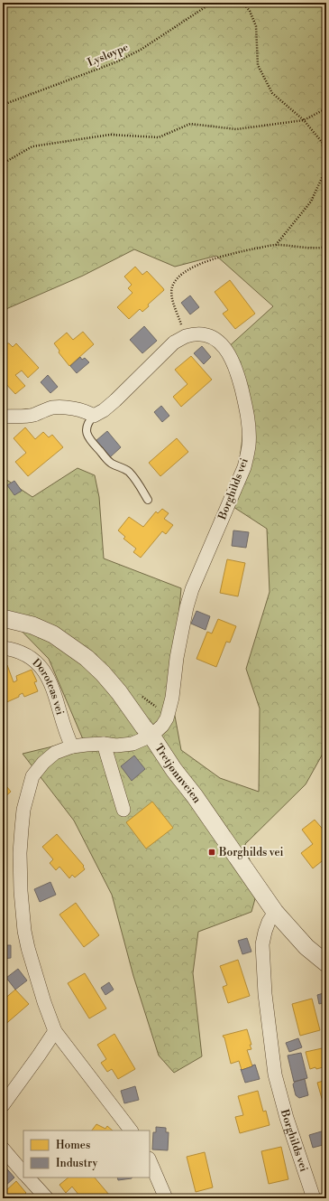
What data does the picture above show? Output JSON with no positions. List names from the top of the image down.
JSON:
{
  "streets": {
    "street": ["Borghilds vei", "Doroteas vei", "Tretjønnveien"],
    "path": ["Lysløype"]
  },
  "crossings": [
    ["Borghilds vei", "Doroteas vei"],
    ["Borghilds vei", "Tretjønnveien"]
  ],
  "places": {
    "transit": ["Borghilds vei"]
  },
  "legend": ["Homes", "Industry"]
}
